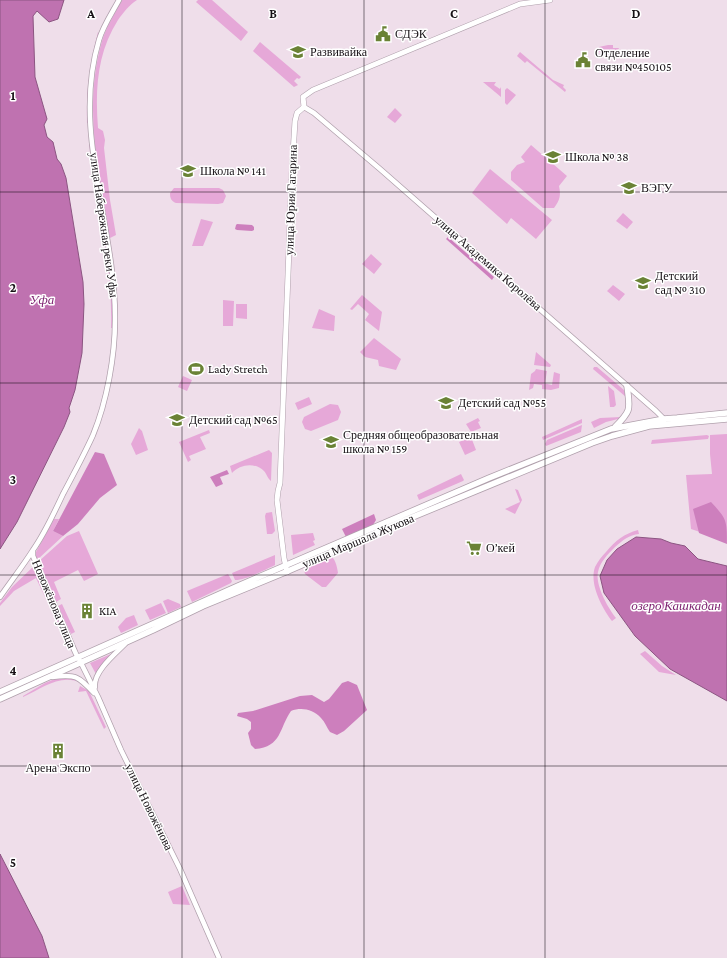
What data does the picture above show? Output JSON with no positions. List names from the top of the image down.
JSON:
{
  "streets": {
    "main road": ["улица Юрия Гагарина", "улица Маршала Жукова"],
    "street": [
      "улица Набережная реки Уфы",
      "улица Академика Королёва",
      "Новожёнова улица",
      "улица Новожёнова"
    ]
  },
  "crossings": [
    ["улица Юрия Гагарина", "улица Академика Королёва"],
    ["улица Юрия Гагарина", "улица Маршала Жукова"],
    ["улица Набережная реки Уфы", "Новожёнова улица"],
    ["улица Академика Королёва", "улица Маршала Жукова"],
    ["улица Маршала Жукова", "Новожёнова улица"],
    ["улица Маршала Жукова", "улица Новожёнова"],
    ["Новожёнова улица", "улица Новожёнова"]
  ],
  "water": ["Уфа", "озеро Кашкадан"],
  "places": {
    "public building": ["СДЭК", "Отделение связи №450105"],
    "school or university": [
      "Развивайка",
      "Школа № 38",
      "Школа № 141",
      "ВЭГУ",
      "Детский сад № 310",
      "Детский сад №55",
      "Детский сад №65",
      "Средняя общеобразовательная школа № 159"
    ],
    "sports": ["Lady Stretch"],
    "supermarket": ["О’кей"],
    "building": ["KIA", "Арена Экспо"]
  },
  "grid": {
    "columns": [
      "A",
      "B",
      "C",
      "D"
    ],
    "rows": [
      "1",
      "2",
      "3",
      "4",
      "5"
    ]
  }
}
